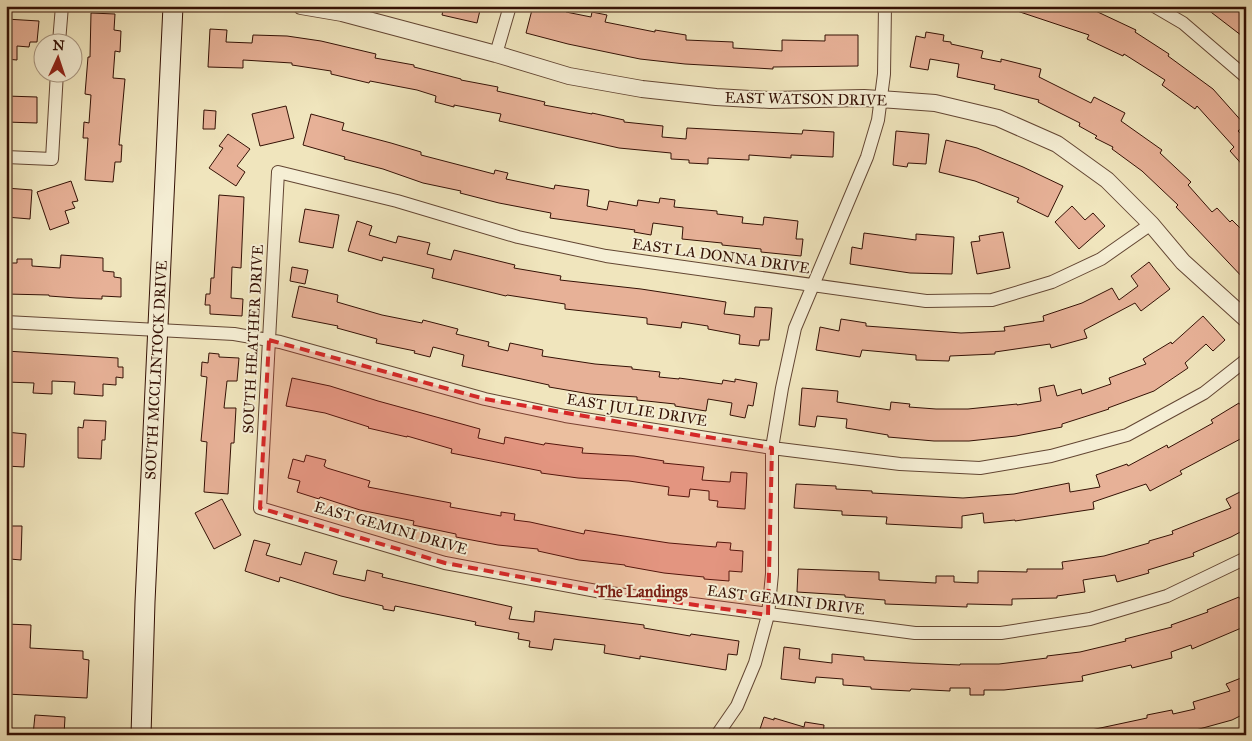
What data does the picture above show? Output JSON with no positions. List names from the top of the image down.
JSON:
{
  "streets": {
    "main road": ["SOUTH MCCLINTOCK DRIVE"],
    "street": [
      "EAST WATSON DRIVE",
      "EAST LA DONNA DRIVE",
      "SOUTH HEATHER DRIVE",
      "EAST JULIE DRIVE",
      "EAST GEMINI DRIVE"
    ]
  },
  "crossings": [
    ["EAST WATSON DRIVE", "EAST LA DONNA DRIVE"],
    ["EAST LA DONNA DRIVE", "SOUTH HEATHER DRIVE"],
    ["SOUTH HEATHER DRIVE", "EAST JULIE DRIVE"],
    ["SOUTH HEATHER DRIVE", "EAST GEMINI DRIVE"],
    ["SOUTH MCCLINTOCK DRIVE", "EAST JULIE DRIVE"]
  ],
  "districts": ["The Landings"],
  "north": "top"
}
